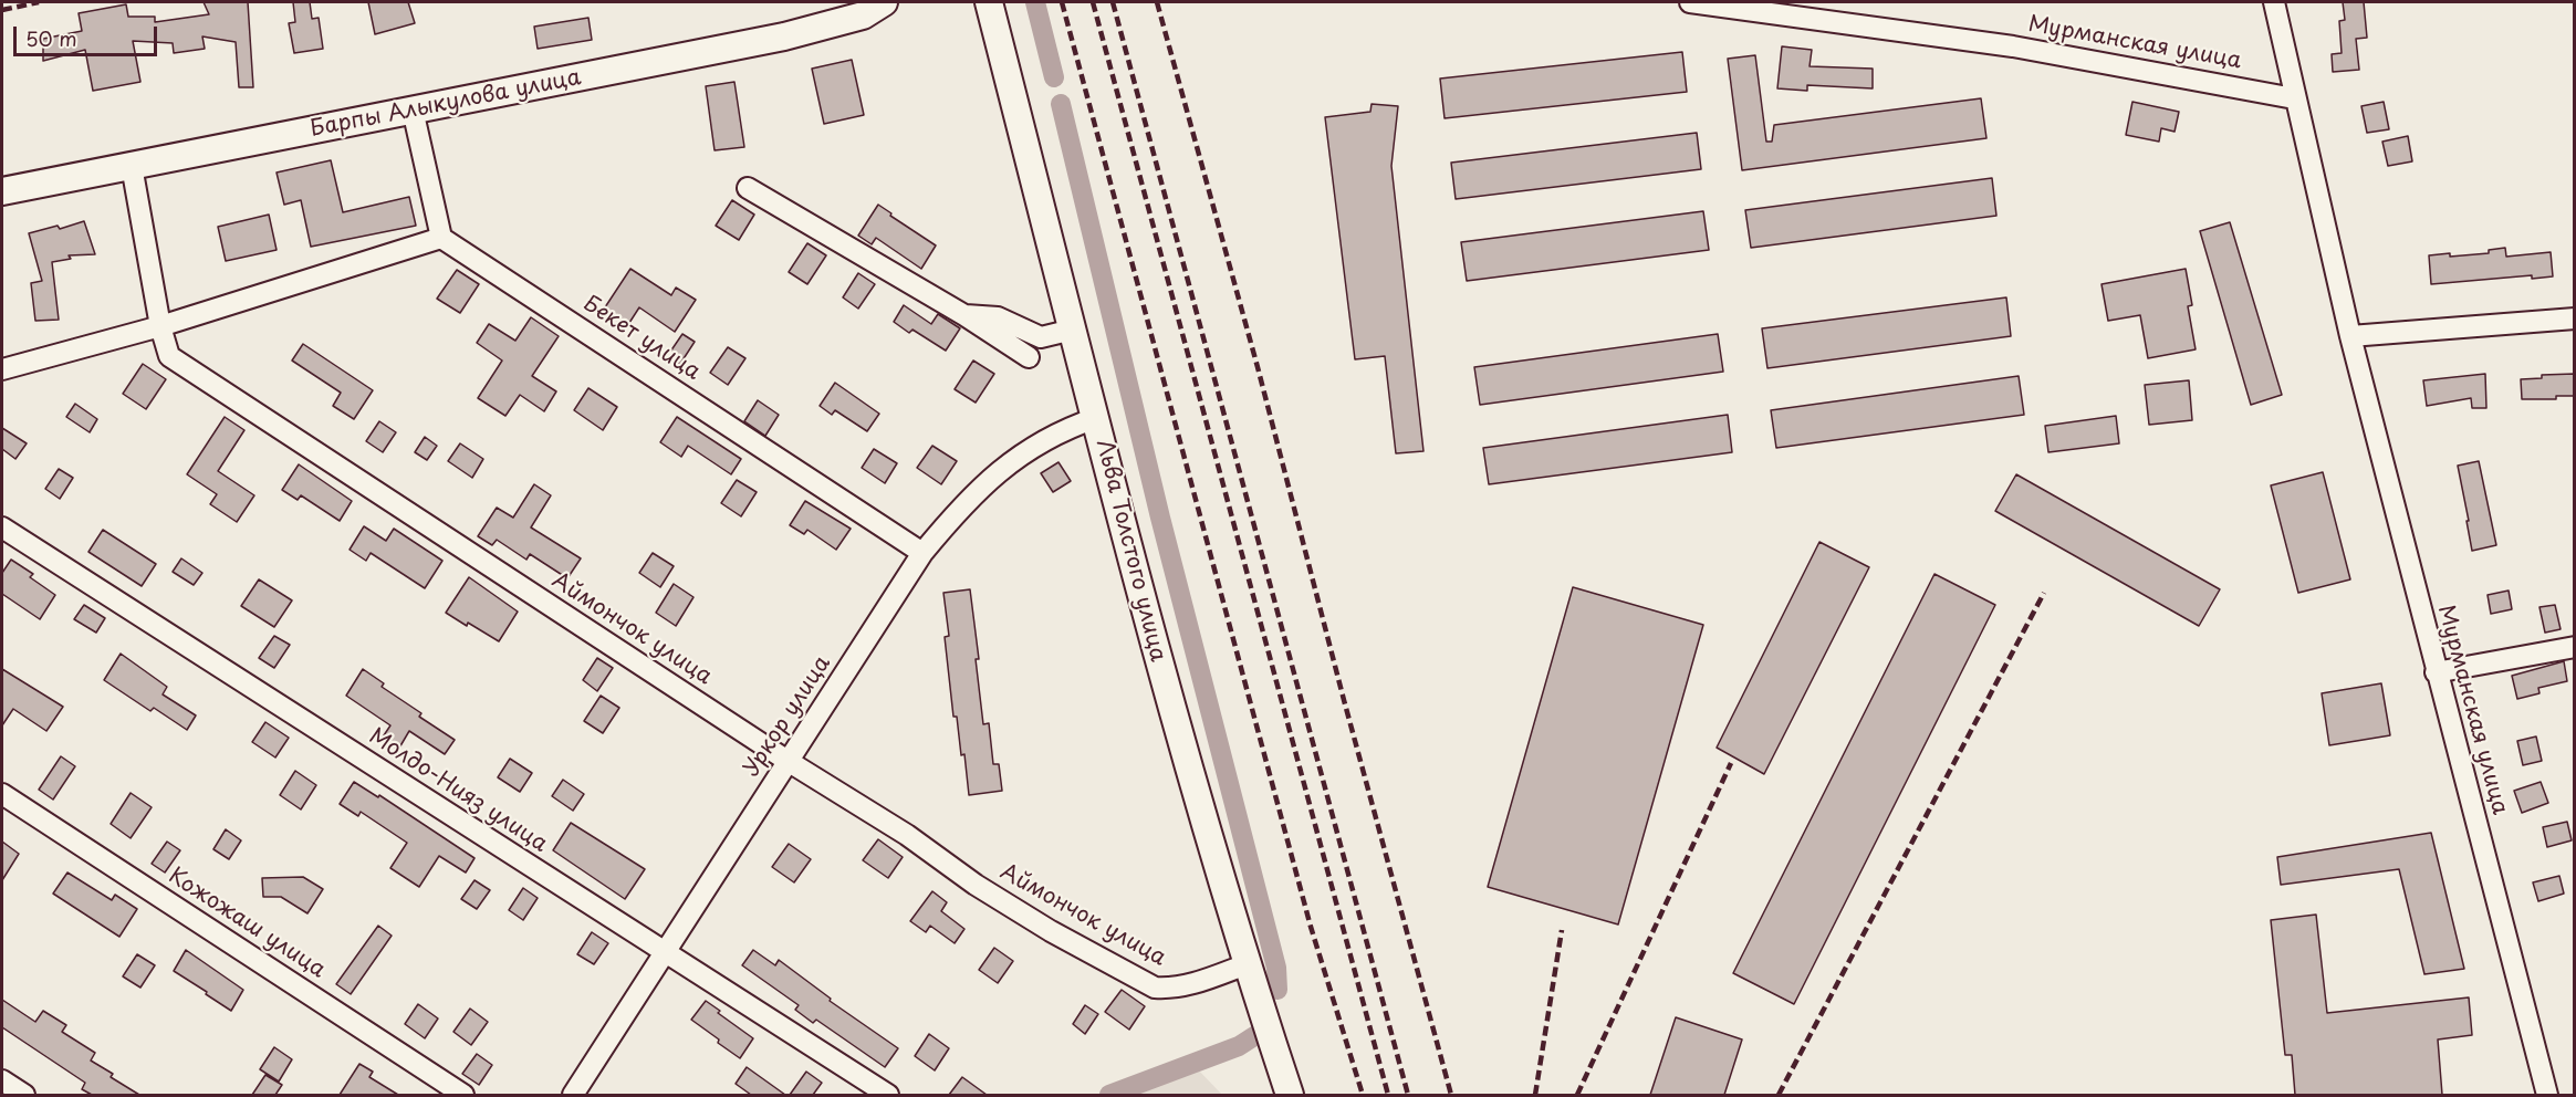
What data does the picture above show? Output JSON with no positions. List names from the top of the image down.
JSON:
{
  "streets": {
    "main road": ["Барпы Алыкулова улица", "Льва Толстого улица"],
    "street": [
      "Мурманская улица",
      "Бекет улица",
      "Аймончок улица",
      "Уркор улица",
      "Молдо-Нияз улица",
      "Кожожаш улица"
    ]
  },
  "crossings": [
    ["Барпы Алыкулова улица", "Аймончок улица"],
    ["Бекет улица", "Уркор улица"],
    ["Льва Толстого улица", "Аймончок улица"],
    ["Льва Толстого улица", "Уркор улица"],
    ["Аймончок улица", "Уркор улица"],
    ["Уркор улица", "Молдо-Нияз улица"]
  ],
  "scale_bar": "50 m"
}
